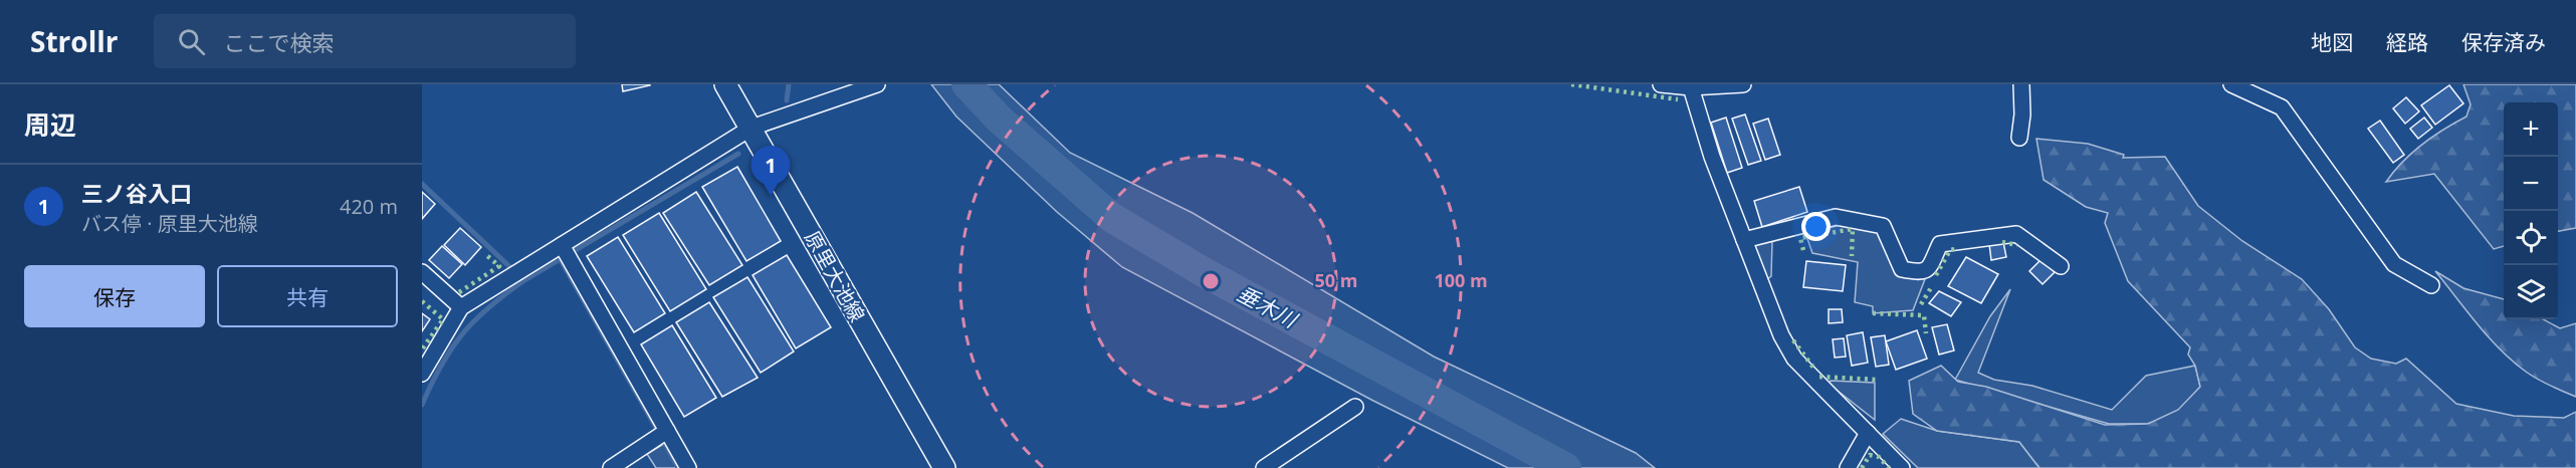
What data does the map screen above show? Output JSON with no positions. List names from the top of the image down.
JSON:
{
  "streets": {
    "main road": ["原里大池線"]
  },
  "water": ["垂木川"],
  "page": {
    "header": "Strollr",
    "search": "ここで検索",
    "nav": ["地図", "経路", "保存済み"],
    "heading": "周辺",
    "map_buttons": ["+", "−"],
    "pins": "1",
    "list": [
      {
        "mark": "1",
        "name": "三ノ谷入口",
        "note": "バス停 · 原里大池線",
        "value": "420 m"
      }
    ],
    "buttons": ["保存", "共有"]
  },
  "rings": ["50 m", "100 m"]
}
